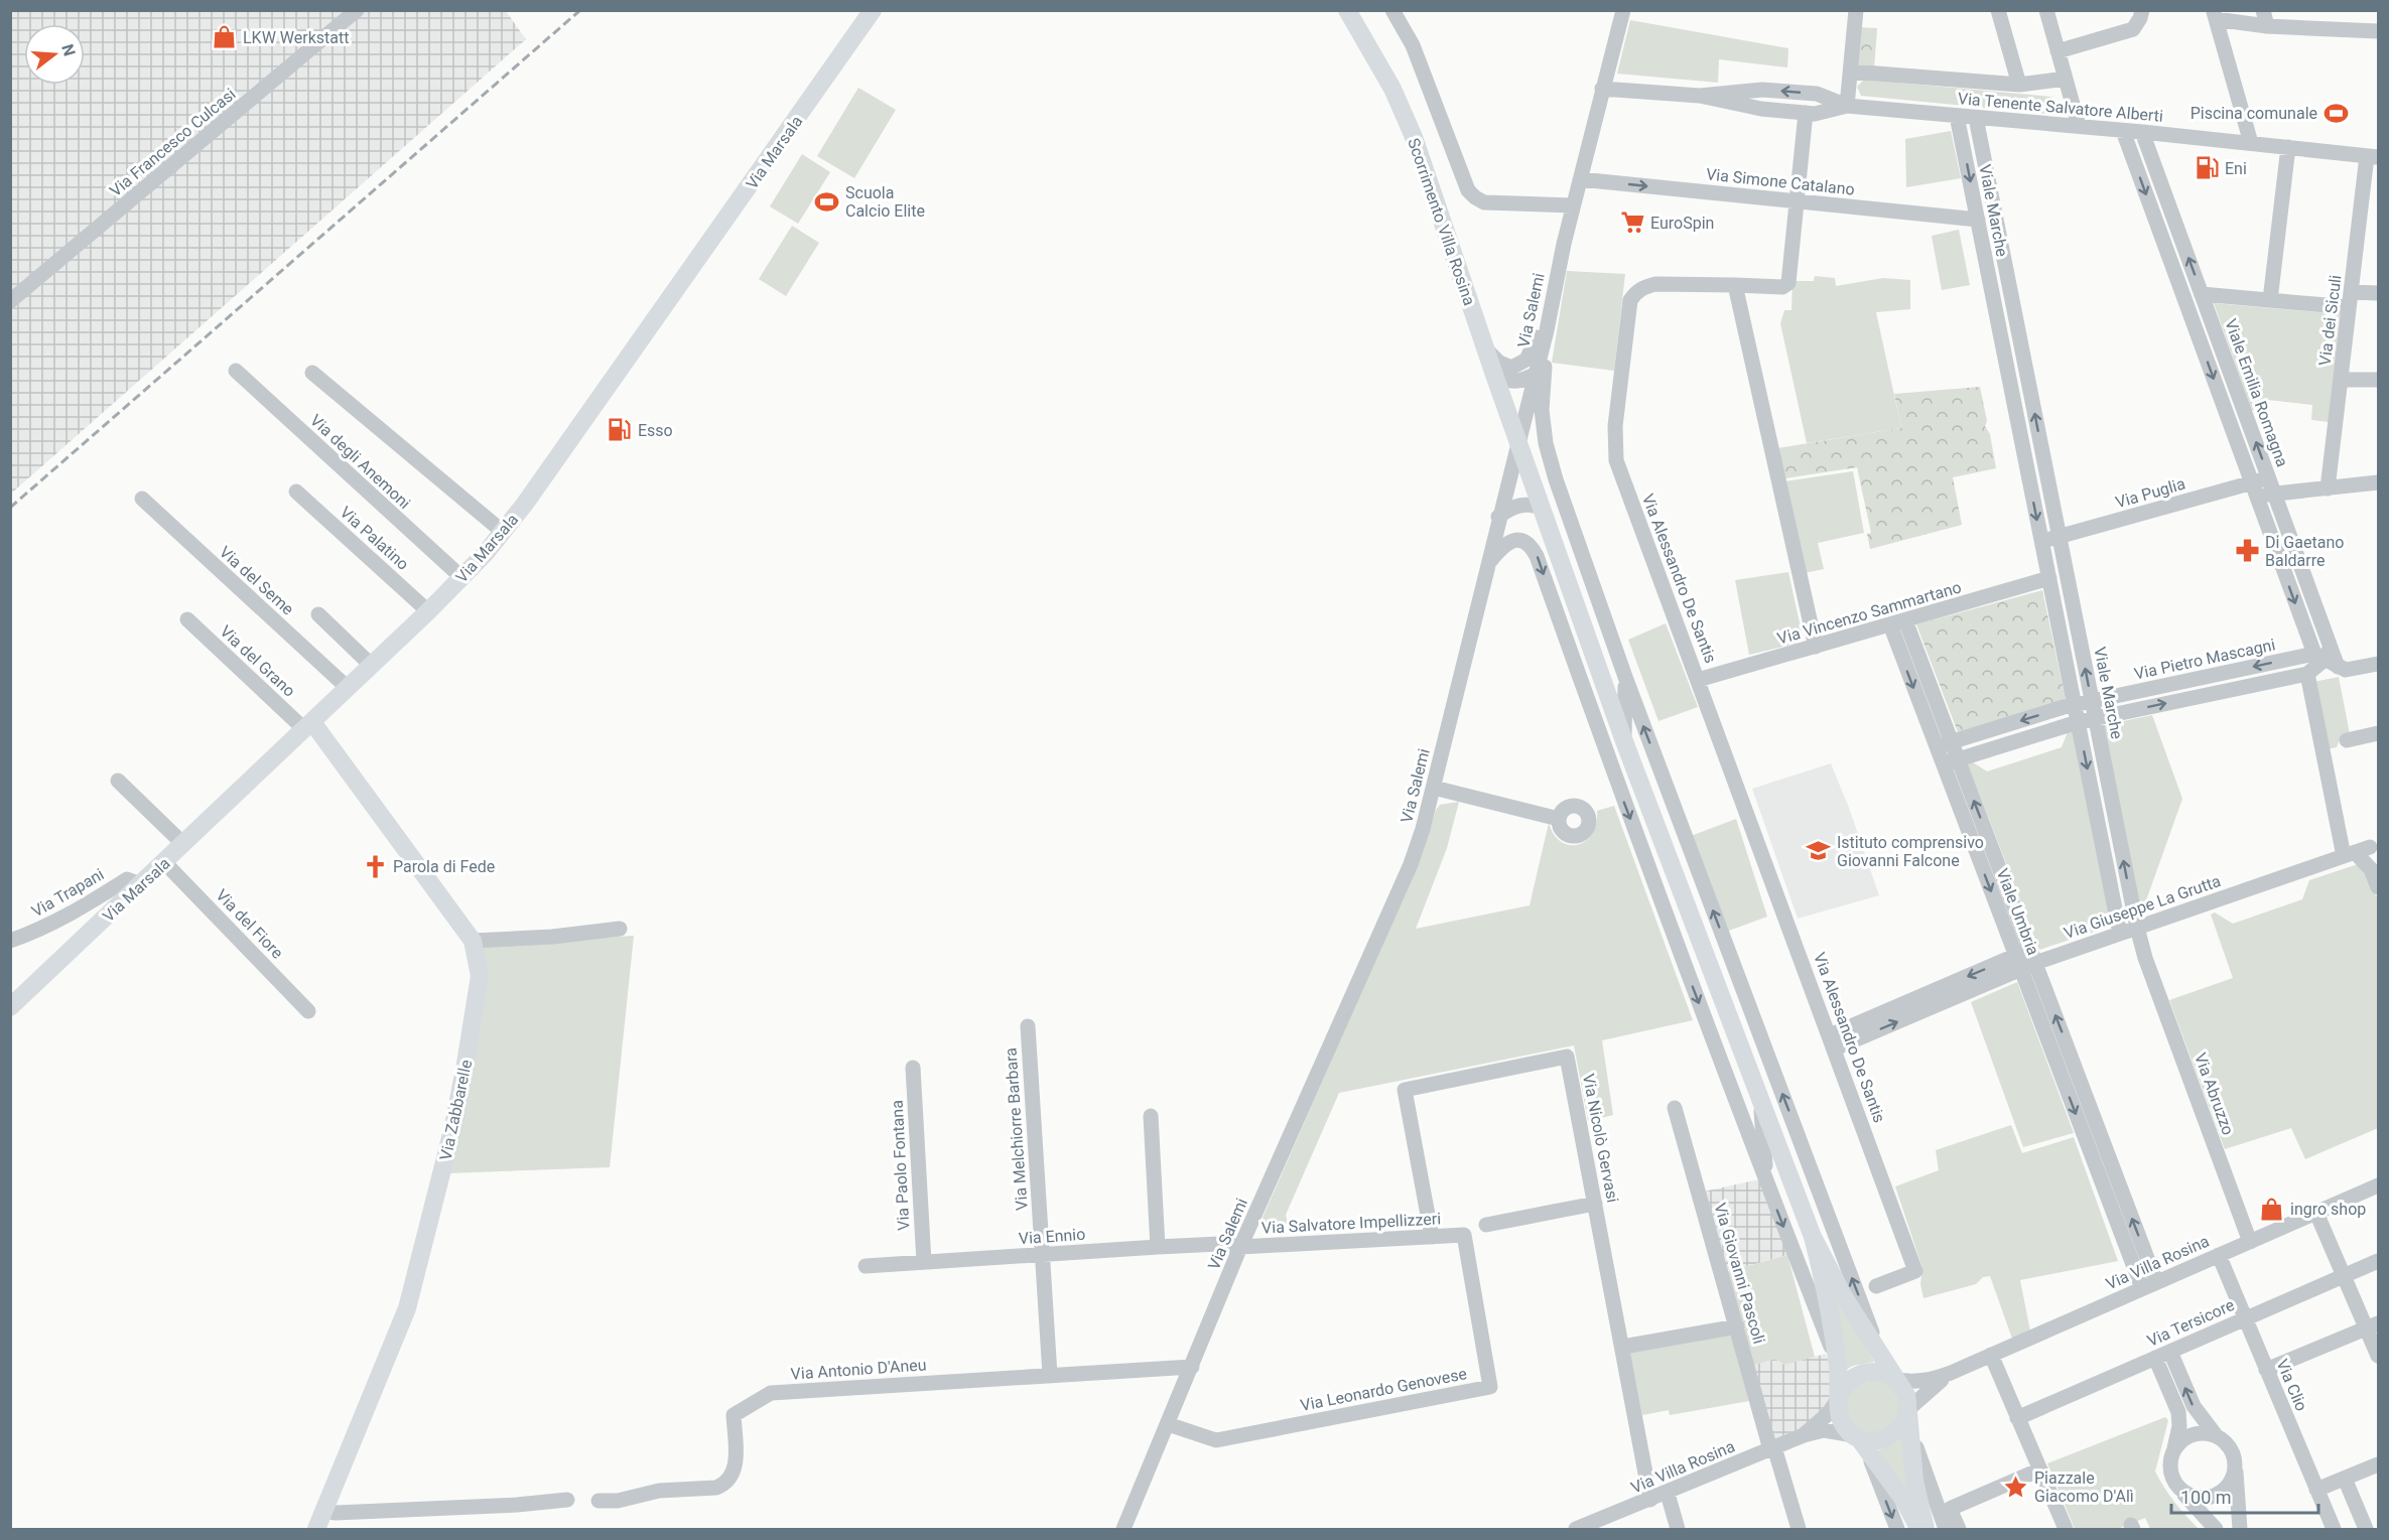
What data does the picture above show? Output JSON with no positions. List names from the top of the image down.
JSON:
{
  "streets": {
    "main road": ["Via Marsala", "Scorrimento Villa Rosina", "Via Zabbarelle"],
    "street": [
      "Via Tenente Salvatore Alberti",
      "Via Francesco Culcasi",
      "Via Simone Catalano",
      "Viale Marche",
      "Via Salemi",
      "Via dei Siculi",
      "Viale Emilia Romagna",
      "Via degli Anemoni",
      "Via Puglia",
      "Via Palatino",
      "Via Alessandro De Santis",
      "Via del Seme",
      "Via Vincenzo Sammartano",
      "Via Pietro Mascagni",
      "Via del Grano",
      "Via Trapani",
      "Via Giuseppe La Grutta",
      "Viale Umbria",
      "Via del Fiore",
      "Via Abruzzo",
      "Via Melchiorre Barbara",
      "Via Nicolò Gervasi",
      "Via Paolo Fontana",
      "Via Salvatore Impellizzeri",
      "Via Ennio",
      "Via Villa Rosina",
      "Via Giovanni Pascoli",
      "Via Tersicore",
      "Via Antonio D'Aneu",
      "Via Clio",
      "Via Leonardo Genovese"
    ]
  },
  "crossings": [
    ["Via Tenente Salvatore Alberti", "Viale Marche"],
    ["Via Tenente Salvatore Alberti", "Via Salemi"],
    ["Via Tenente Salvatore Alberti", "Via dei Siculi"],
    ["Via Tenente Salvatore Alberti", "Viale Emilia Romagna"],
    ["Via Marsala", "Via degli Anemoni"],
    ["Via Marsala", "Via Palatino"],
    ["Via Marsala", "Via del Seme"],
    ["Via Marsala", "Via del Grano"],
    ["Via Marsala", "Via Trapani"],
    ["Via Marsala", "Via del Fiore"],
    ["Via Marsala", "Via Zabbarelle"],
    ["Via Simone Catalano", "Viale Marche"],
    ["Via Simone Catalano", "Via Salemi"],
    ["Via Simone Catalano", "Via Alessandro De Santis"],
    ["Viale Marche", "Via Puglia"],
    ["Viale Marche", "Via Vincenzo Sammartano"],
    ["Viale Marche", "Via Pietro Mascagni"],
    ["Viale Marche", "Via Giuseppe La Grutta"],
    ["Viale Marche", "Via Abruzzo"],
    ["Scorrimento Villa Rosina", "Via Salemi"],
    ["Via Salemi", "Via Salvatore Impellizzeri"],
    ["Via Salemi", "Via Ennio"],
    ["Via Salemi", "Via Antonio D'Aneu"],
    ["Via Salemi", "Via Leonardo Genovese"],
    ["Viale Emilia Romagna", "Via Pietro Mascagni"],
    ["Via Alessandro De Santis", "Via Vincenzo Sammartano"],
    ["Via Alessandro De Santis", "Via Giuseppe La Grutta"],
    ["Via Vincenzo Sammartano", "Viale Umbria"],
    ["Via Pietro Mascagni", "Viale Umbria"],
    ["Via del Grano", "Via Zabbarelle"],
    ["Via Giuseppe La Grutta", "Viale Umbria"],
    ["Via Giuseppe La Grutta", "Via Abruzzo"],
    ["Viale Umbria", "Via Villa Rosina"],
    ["Via Abruzzo", "Via Villa Rosina"],
    ["Via Melchiorre Barbara", "Via Ennio"],
    ["Via Melchiorre Barbara", "Via Antonio D'Aneu"],
    ["Via Nicolò Gervasi", "Via Salvatore Impellizzeri"],
    ["Via Nicolò Gervasi", "Via Villa Rosina"],
    ["Via Paolo Fontana", "Via Ennio"],
    ["Via Salvatore Impellizzeri", "Via Ennio"],
    ["Via Salvatore Impellizzeri", "Via Leonardo Genovese"],
    ["Via Villa Rosina", "Via Giovanni Pascoli"],
    ["Via Villa Rosina", "Via Clio"],
    ["Via Tersicore", "Via Clio"]
  ],
  "one_way": ["Via Simone Catalano"],
  "places": {
    "shop": ["LKW Werkstatt", "ingro shop"],
    "sports": ["Piscina comunale", "Scuola Calcio Elite"],
    "fuel station": ["Eni", "Esso"],
    "supermarket": ["EuroSpin"],
    "pharmacy": ["Di Gaetano Baldarre"],
    "school or university": ["Istituto comprensivo Giovanni Falcone"],
    "church": ["Parola di Fede"],
    "place": ["Piazzale Giacomo D'Alì"]
  },
  "scale_bar": "100 m",
  "north": "right"
}
